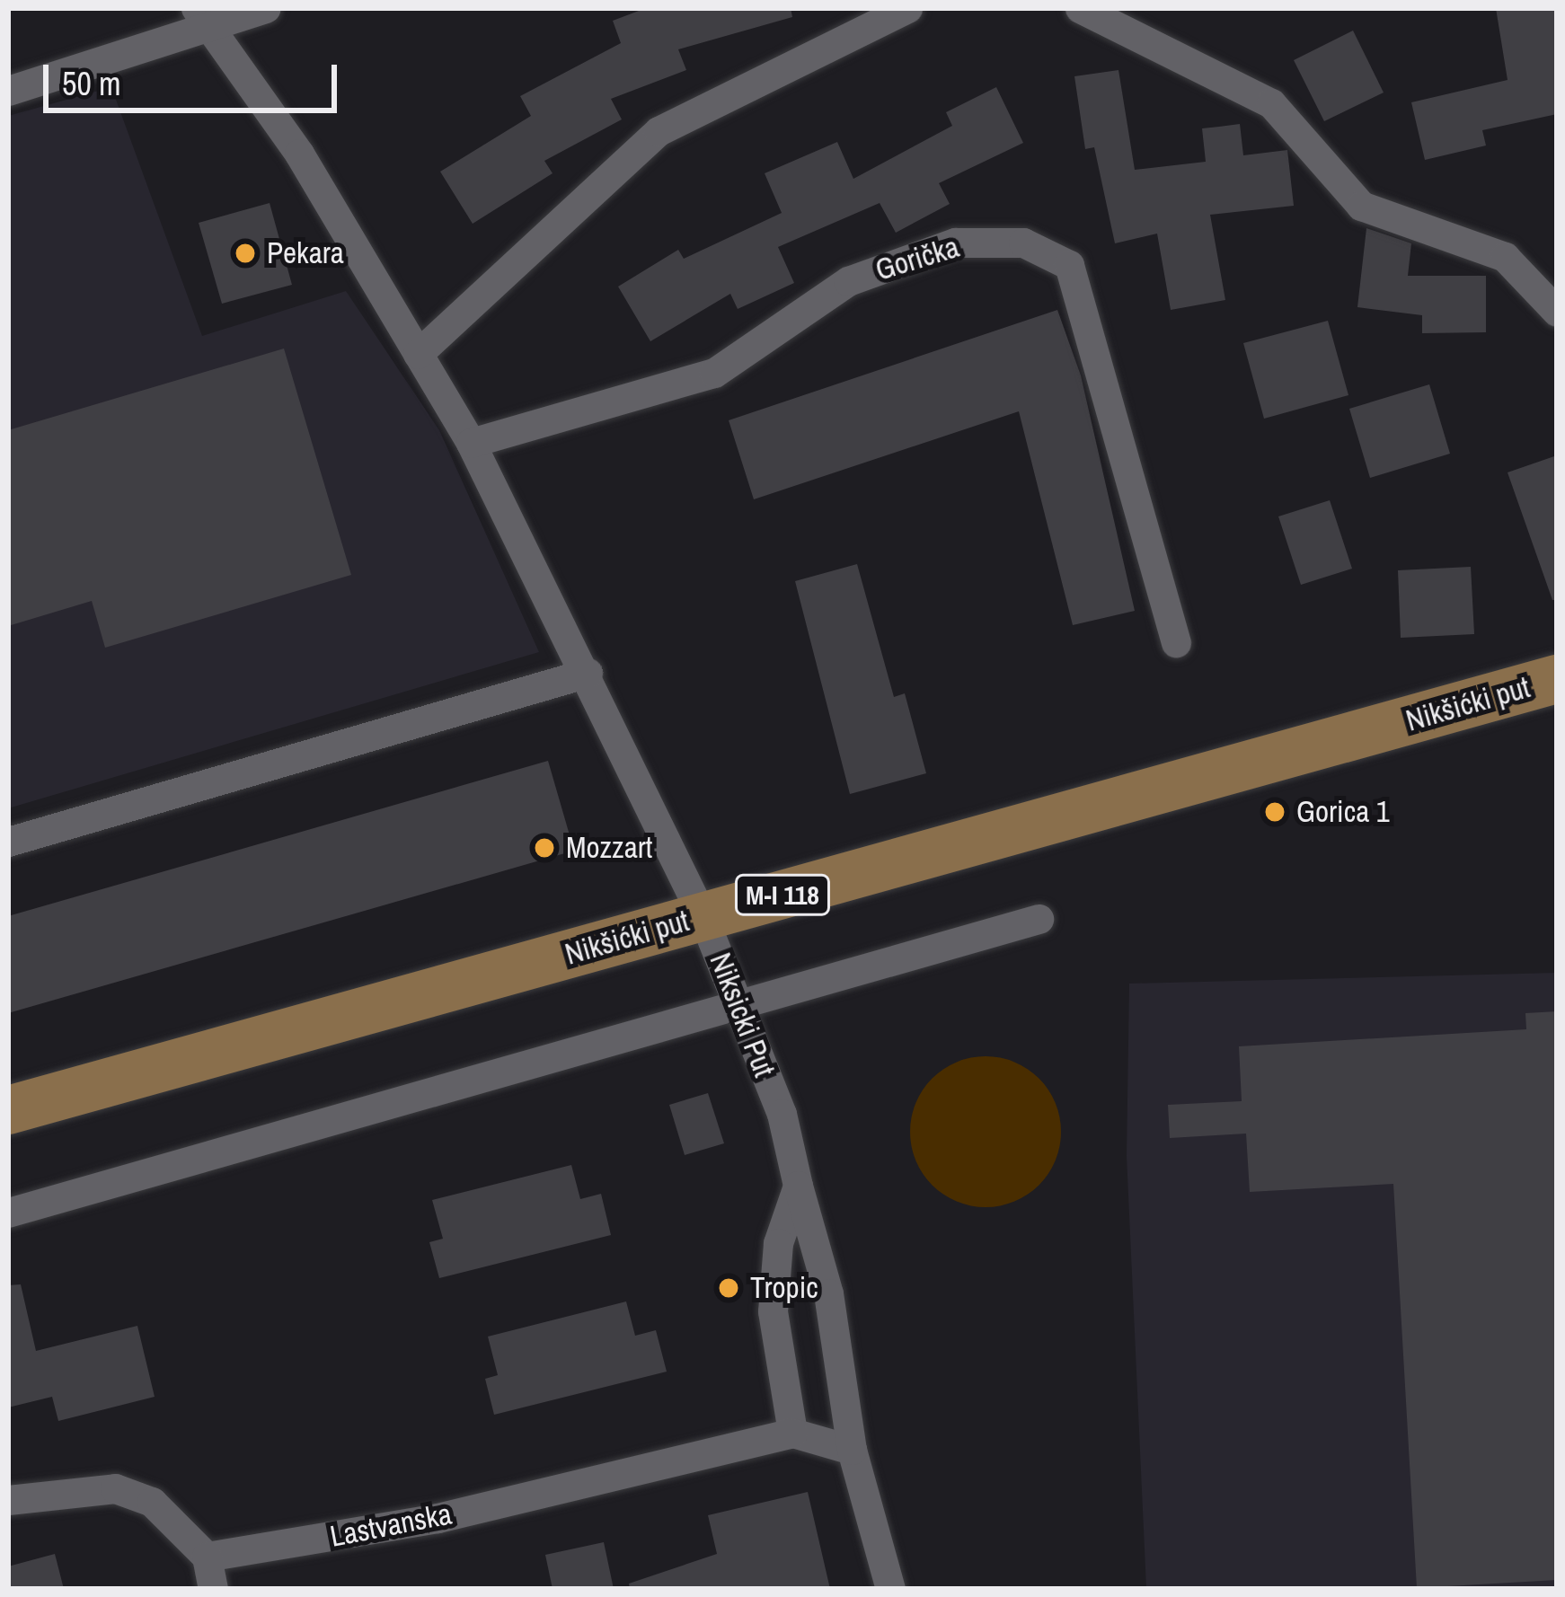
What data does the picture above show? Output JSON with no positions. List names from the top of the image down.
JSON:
{
  "streets": {
    "main road": ["Nikšićki put", "M-I 118"],
    "street": ["Gorička", "Niksicki Put", "Lastvanska"]
  },
  "crossings": [
    ["Nikšićki put", "Niksicki Put"]
  ],
  "places": [
    "Pekara",
    "Gorica 1",
    "Mozzart",
    "Tropic"
  ],
  "scale_bar": "50 m"
}
